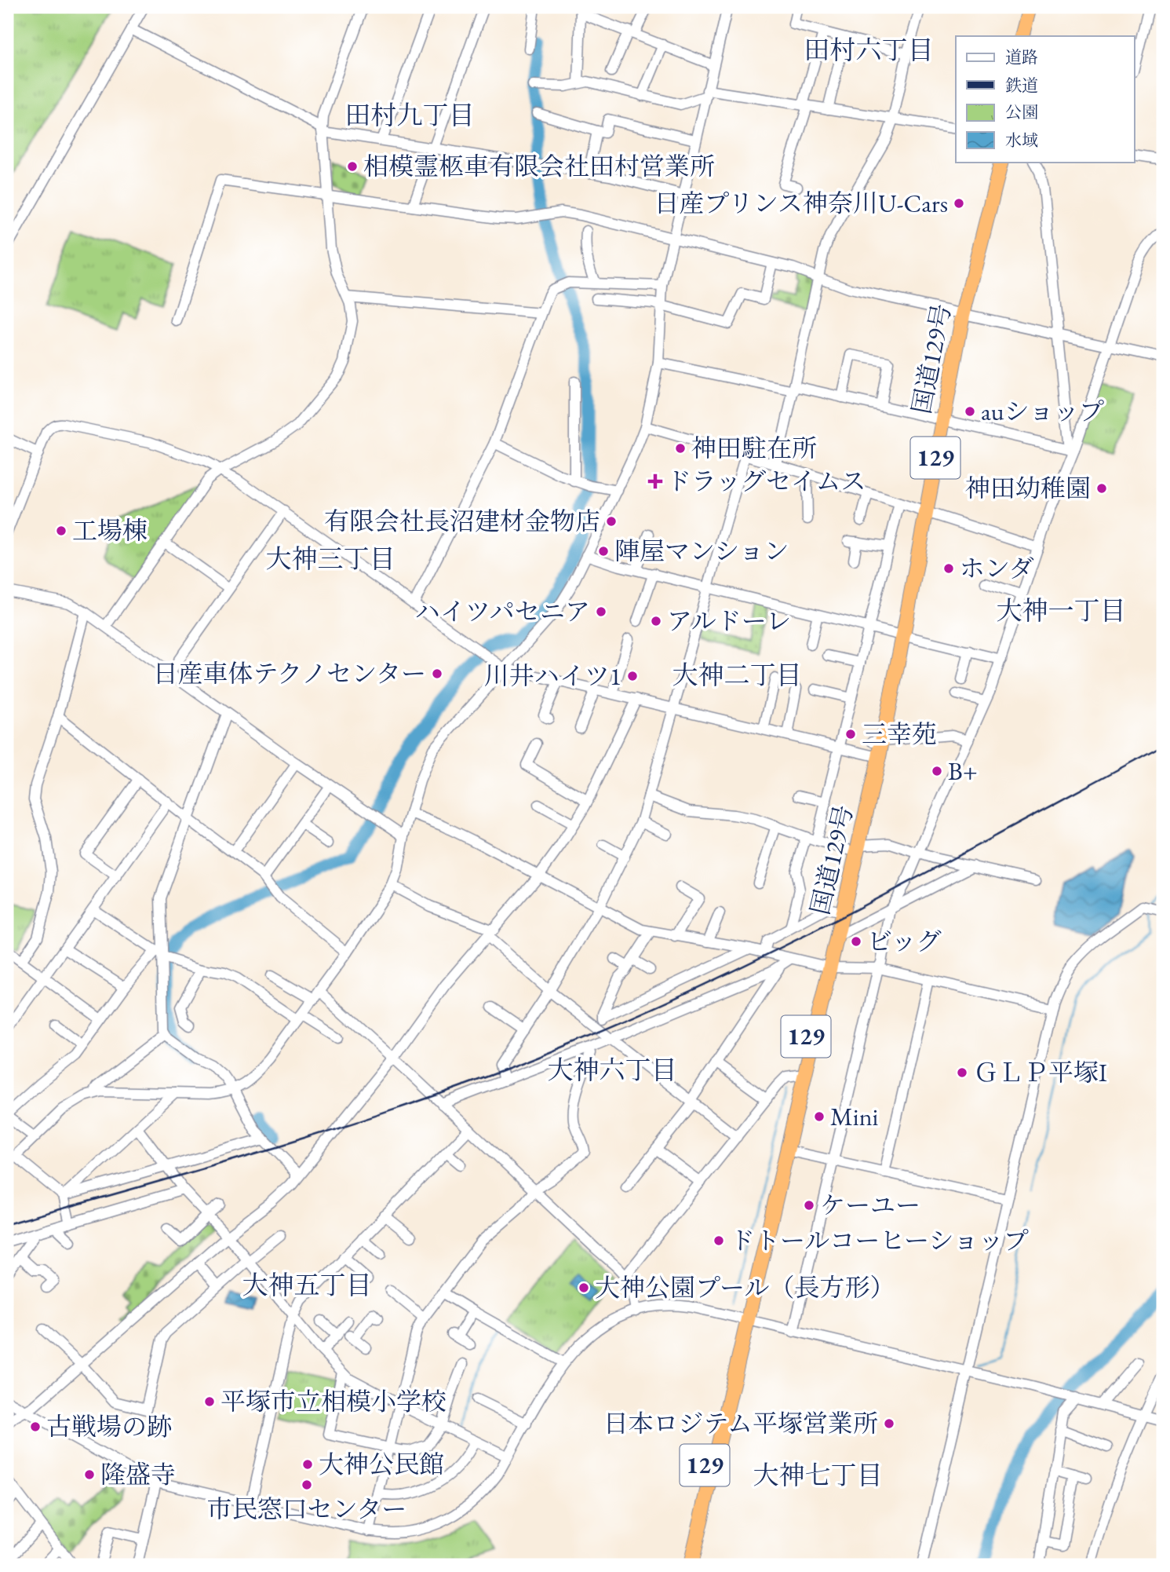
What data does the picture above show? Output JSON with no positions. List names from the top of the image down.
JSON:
{
  "streets": {
    "highway": ["国道129号", "129"]
  },
  "districts": [
    "田村六丁目",
    "田村九丁目",
    "大神三丁目",
    "大神一丁目",
    "大神二丁目",
    "大神六丁目",
    "大神五丁目",
    "大神七丁目"
  ],
  "places": {
    "other": [
      "相模霊柩車有限会社田村営業所",
      "日産プリンス神奈川U-Cars",
      "auショップ",
      "神田駐在所",
      "神田幼稚園",
      "有限会社長沼建材金物店",
      "工場棟",
      "陣屋マンション",
      "ホンダ",
      "ハイツパセニア",
      "アルドーレ",
      "日産車体テクノセンター",
      "川井ハイツ1",
      "三幸苑",
      "B+",
      "ビッグ",
      "ＧＬＰ平塚Ⅰ",
      "Mini",
      "ケーユー",
      "ドトールコーヒーショップ",
      "大神公園プール（長方形）",
      "平塚市立相模小学校",
      "日本ロジテム平塚営業所",
      "古戦場の跡",
      "大神公民館",
      "隆盛寺",
      "市民窓口センター"
    ],
    "health": ["ドラッグセイムス"]
  },
  "legend": [
    "道路",
    "鉄道",
    "公園",
    "水域"
  ]
}
